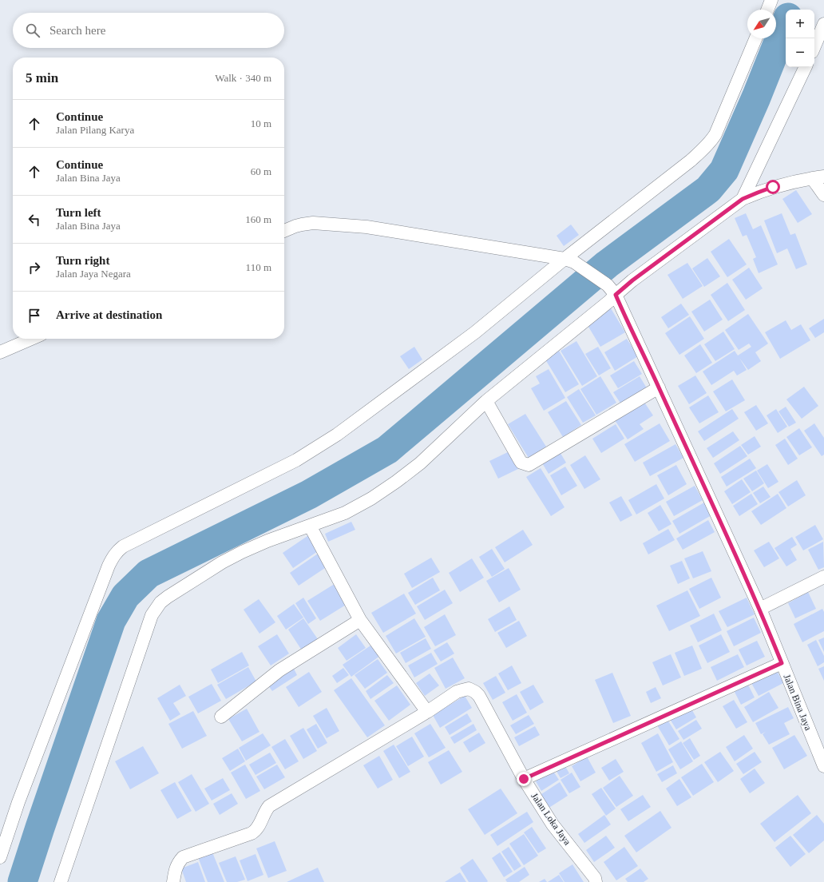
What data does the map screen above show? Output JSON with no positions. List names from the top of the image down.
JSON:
{
  "streets": {
    "street": ["Jalan Bina Jaya", "Jalan Loka Jaya"]
  },
  "north": "bottom left",
  "page": {
    "map_buttons": ["+", "−"],
    "search": "Search here",
    "heading": ["5 min", "Walk · 340 m"],
    "list": [
      ["Continue", "Jalan Pilang Karya", "10 m"],
      ["Continue", "Jalan Bina Jaya", "60 m"],
      ["Turn left", "Jalan Bina Jaya", "160 m"],
      ["Turn right", "Jalan Jaya Negara", "110 m"],
      "Arrive at destination"
    ]
  }
}
